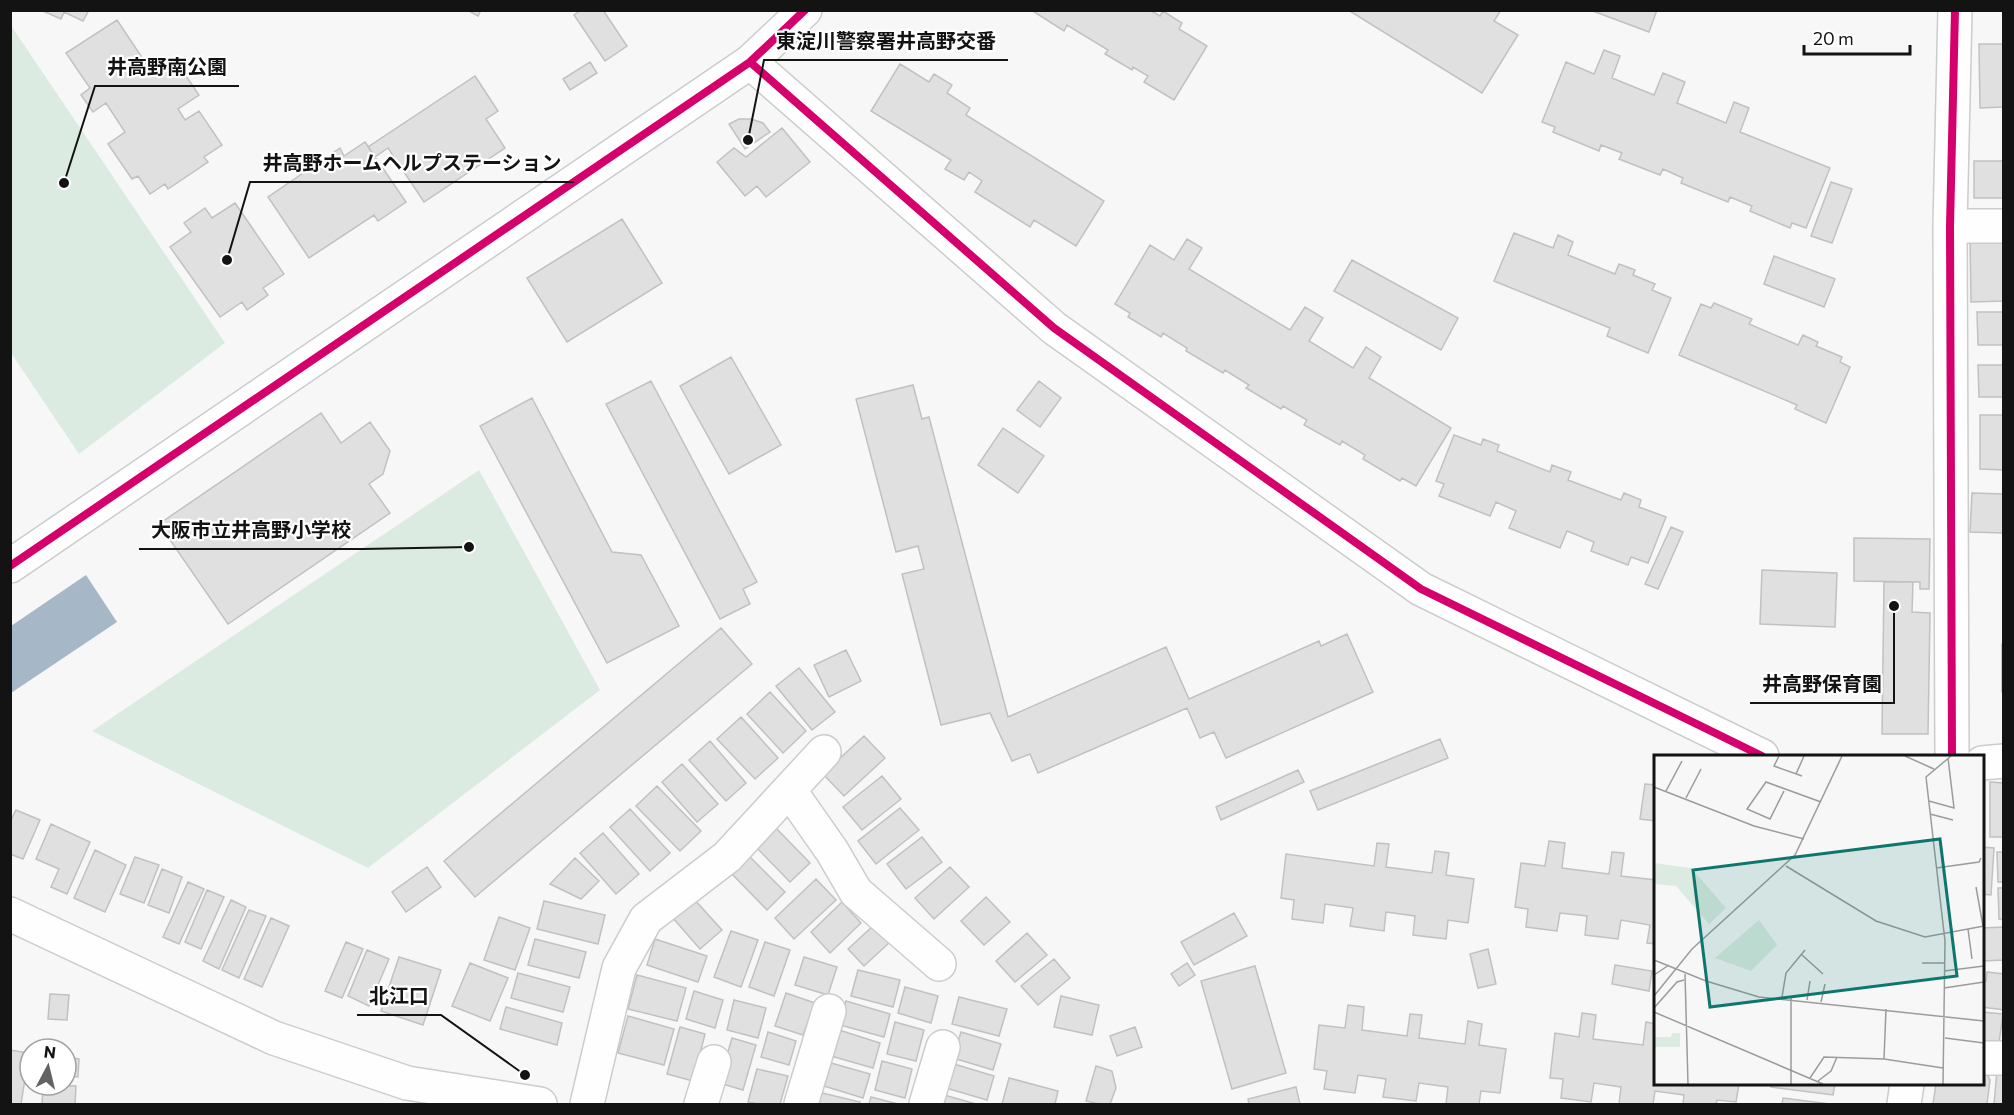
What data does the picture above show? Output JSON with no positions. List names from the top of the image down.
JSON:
{
  "places": [
    "東淀川警察署井高野交番",
    "井高野南公園",
    "井高野ホームヘルプステーション",
    "大阪市立井高野小学校",
    "井高野保育園",
    "北江口"
  ],
  "scale_bar": "20 m",
  "north": "top"
}
